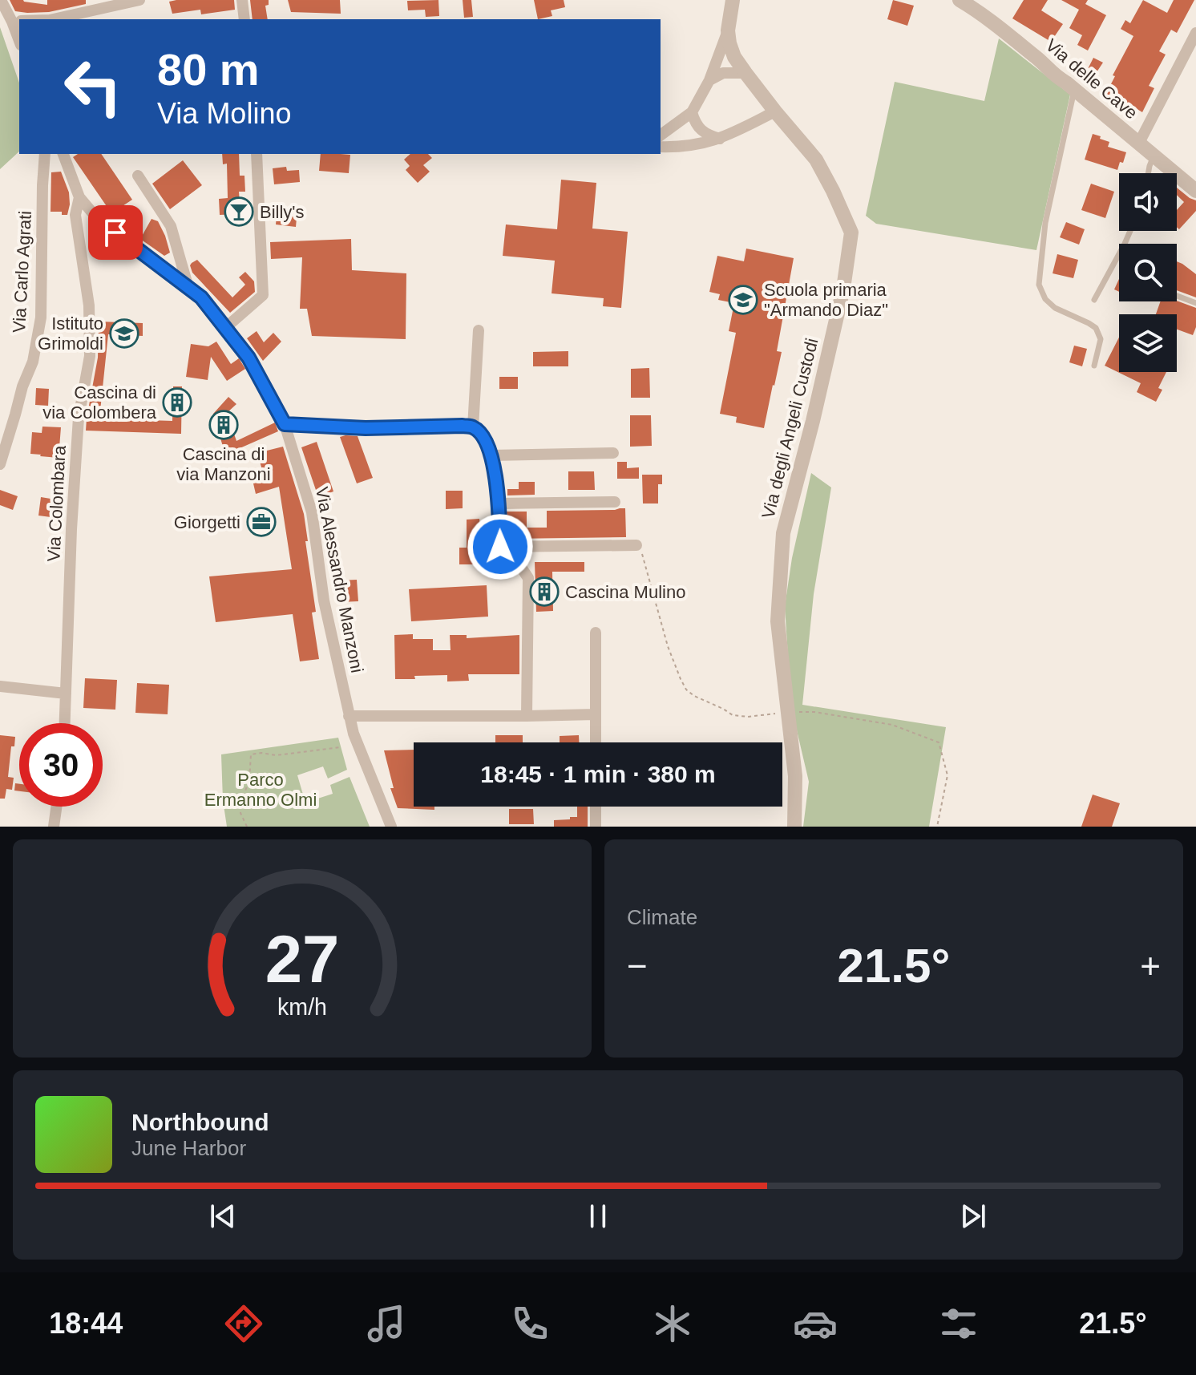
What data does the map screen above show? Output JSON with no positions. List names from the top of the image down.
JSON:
{
  "streets": {
    "street": [
      "Via delle Cave",
      "Via Carlo Agrati",
      "Via degli Angeli Custodi",
      "Via Colombara",
      "Via Alessandro Manzoni"
    ]
  },
  "crossings": [
    ["Via Colombara", "Via Alessandro Manzoni"]
  ],
  "parks": ["Parco Ermanno Olmi"],
  "places": {
    "bar": ["Billy's"],
    "school or university": ["Scuola primaria \"Armando Diaz\"", "Istituto Grimoldi"],
    "building": ["Cascina di via Colombera", "Cascina di via Manzoni", "Cascina Mulino"],
    "office": ["Giorgetti"]
  },
  "page": {
    "turn": ["80 m", "Via Molino"],
    "limit": "30",
    "trip": "18:45 · 1 min · 380 m",
    "tile": "Climate",
    "heat": ["−", "21.5°", "+"],
    "song": ["Northbound", "June Harbor"],
    "tabs": ["18:44", "21.5°"],
    "gauge": ["27", "km/h"]
  }
}
